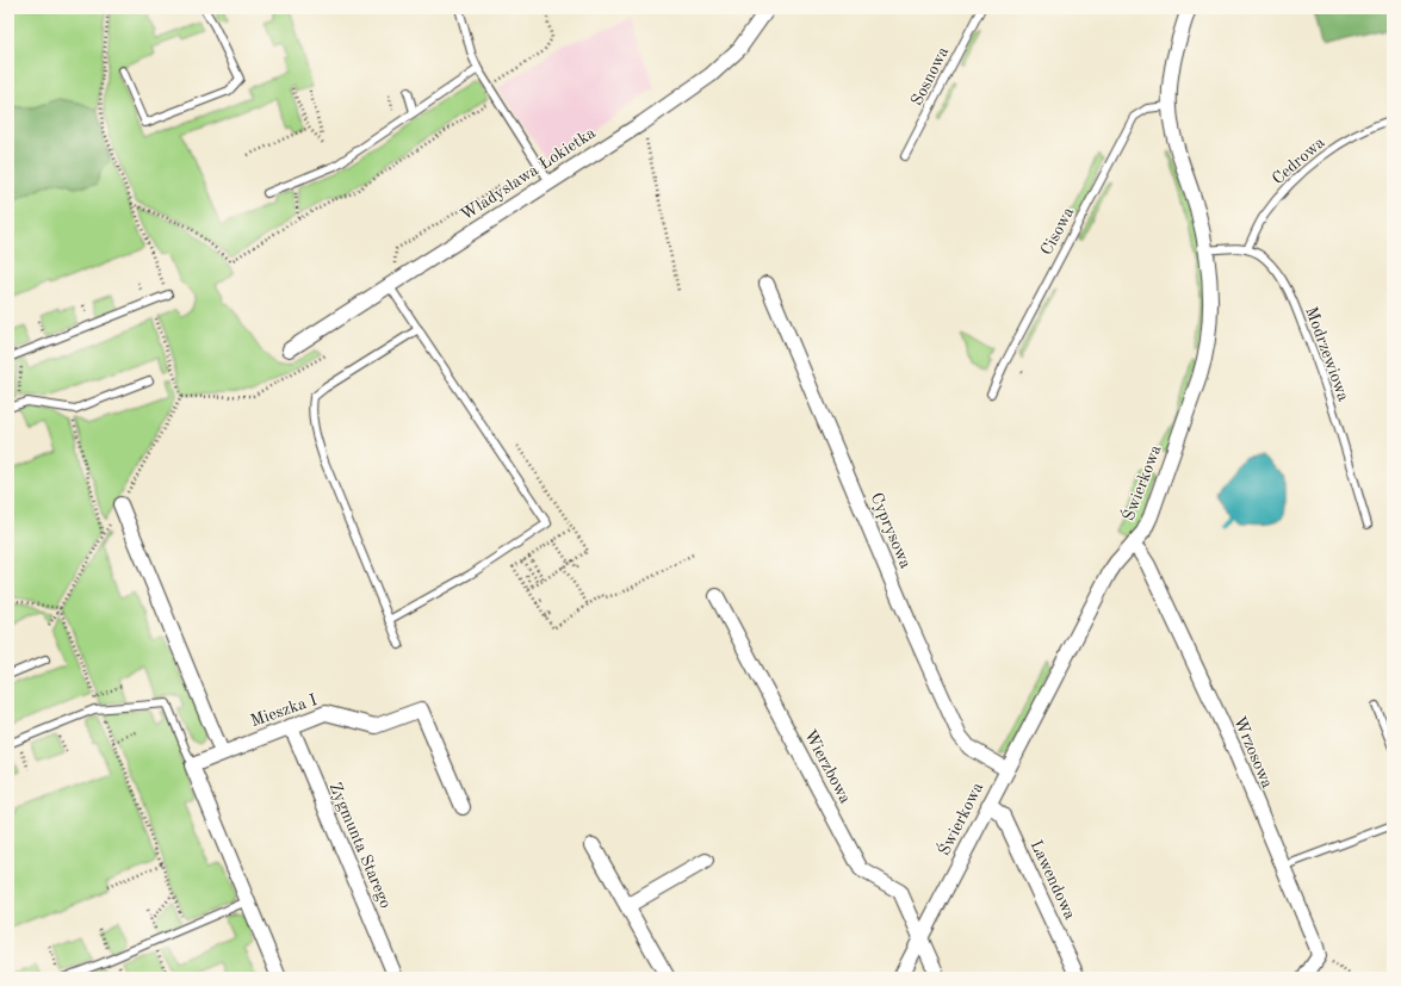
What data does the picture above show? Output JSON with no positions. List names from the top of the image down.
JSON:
{
  "streets": {
    "street": [
      "Władysława Łokietka",
      "Świerkowa",
      "Cyprysowa",
      "Mieszka I",
      "Wrzosowa",
      "Wierzbowa",
      "Zygmunta Starego",
      "Lawendowa"
    ],
    "lane": [
      "Sosnowa",
      "Cedrowa",
      "Cisowa",
      "Modrzewiowa"
    ]
  },
  "crossings": [
    ["Cedrowa", "Modrzewiowa"],
    ["Cisowa", "Świerkowa"],
    ["Świerkowa", "Cyprysowa"],
    ["Świerkowa", "Wrzosowa"],
    ["Świerkowa", "Wierzbowa"],
    ["Świerkowa", "Lawendowa"],
    ["Mieszka I", "Zygmunta Starego"]
  ]
}
